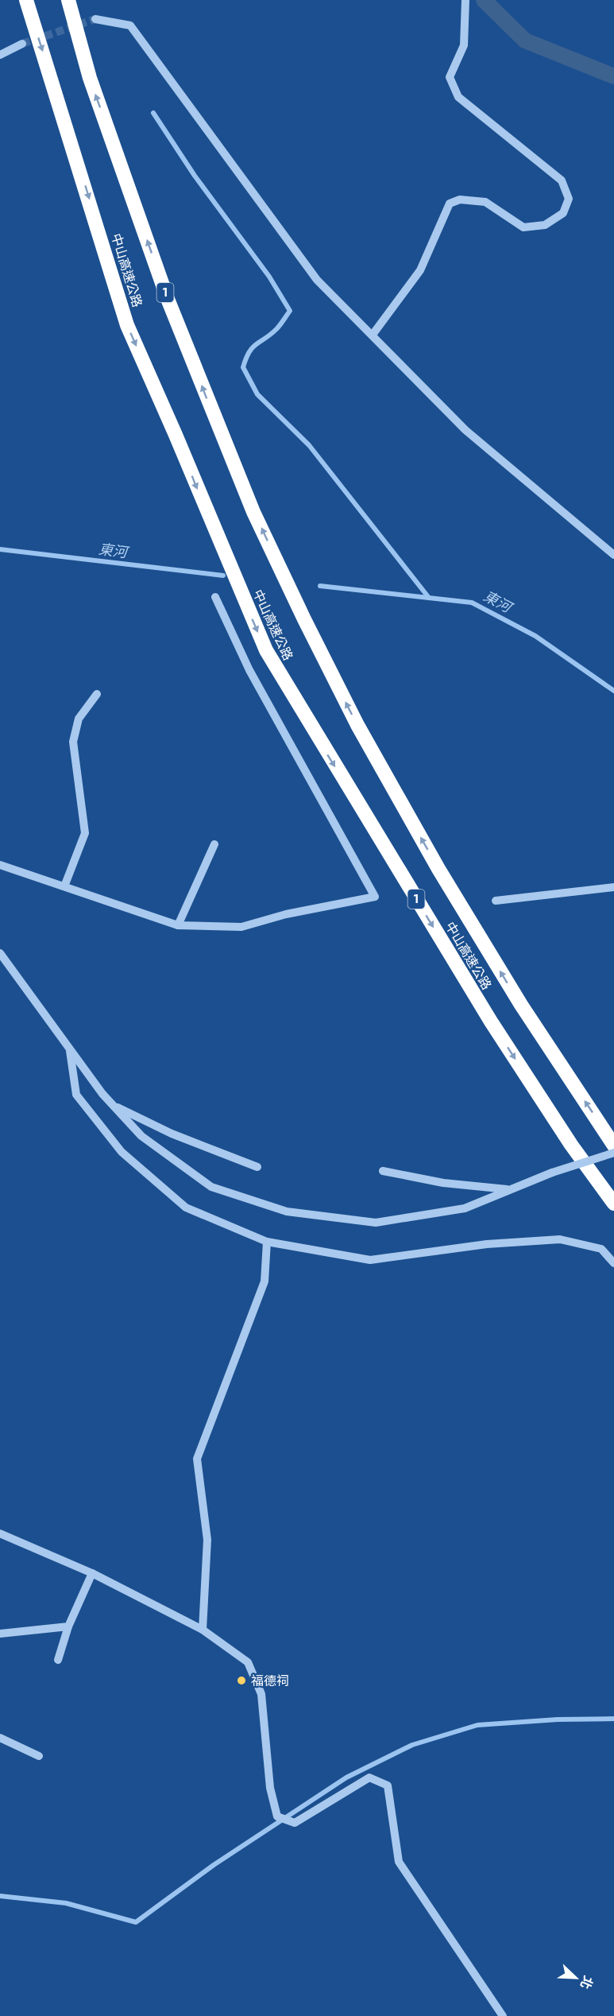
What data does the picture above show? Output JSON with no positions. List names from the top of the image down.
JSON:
{
  "streets": {
    "highway": ["中山高速公路", "1"]
  },
  "water": ["東河"],
  "places": ["福德祠"],
  "north": "bottom right"
}
